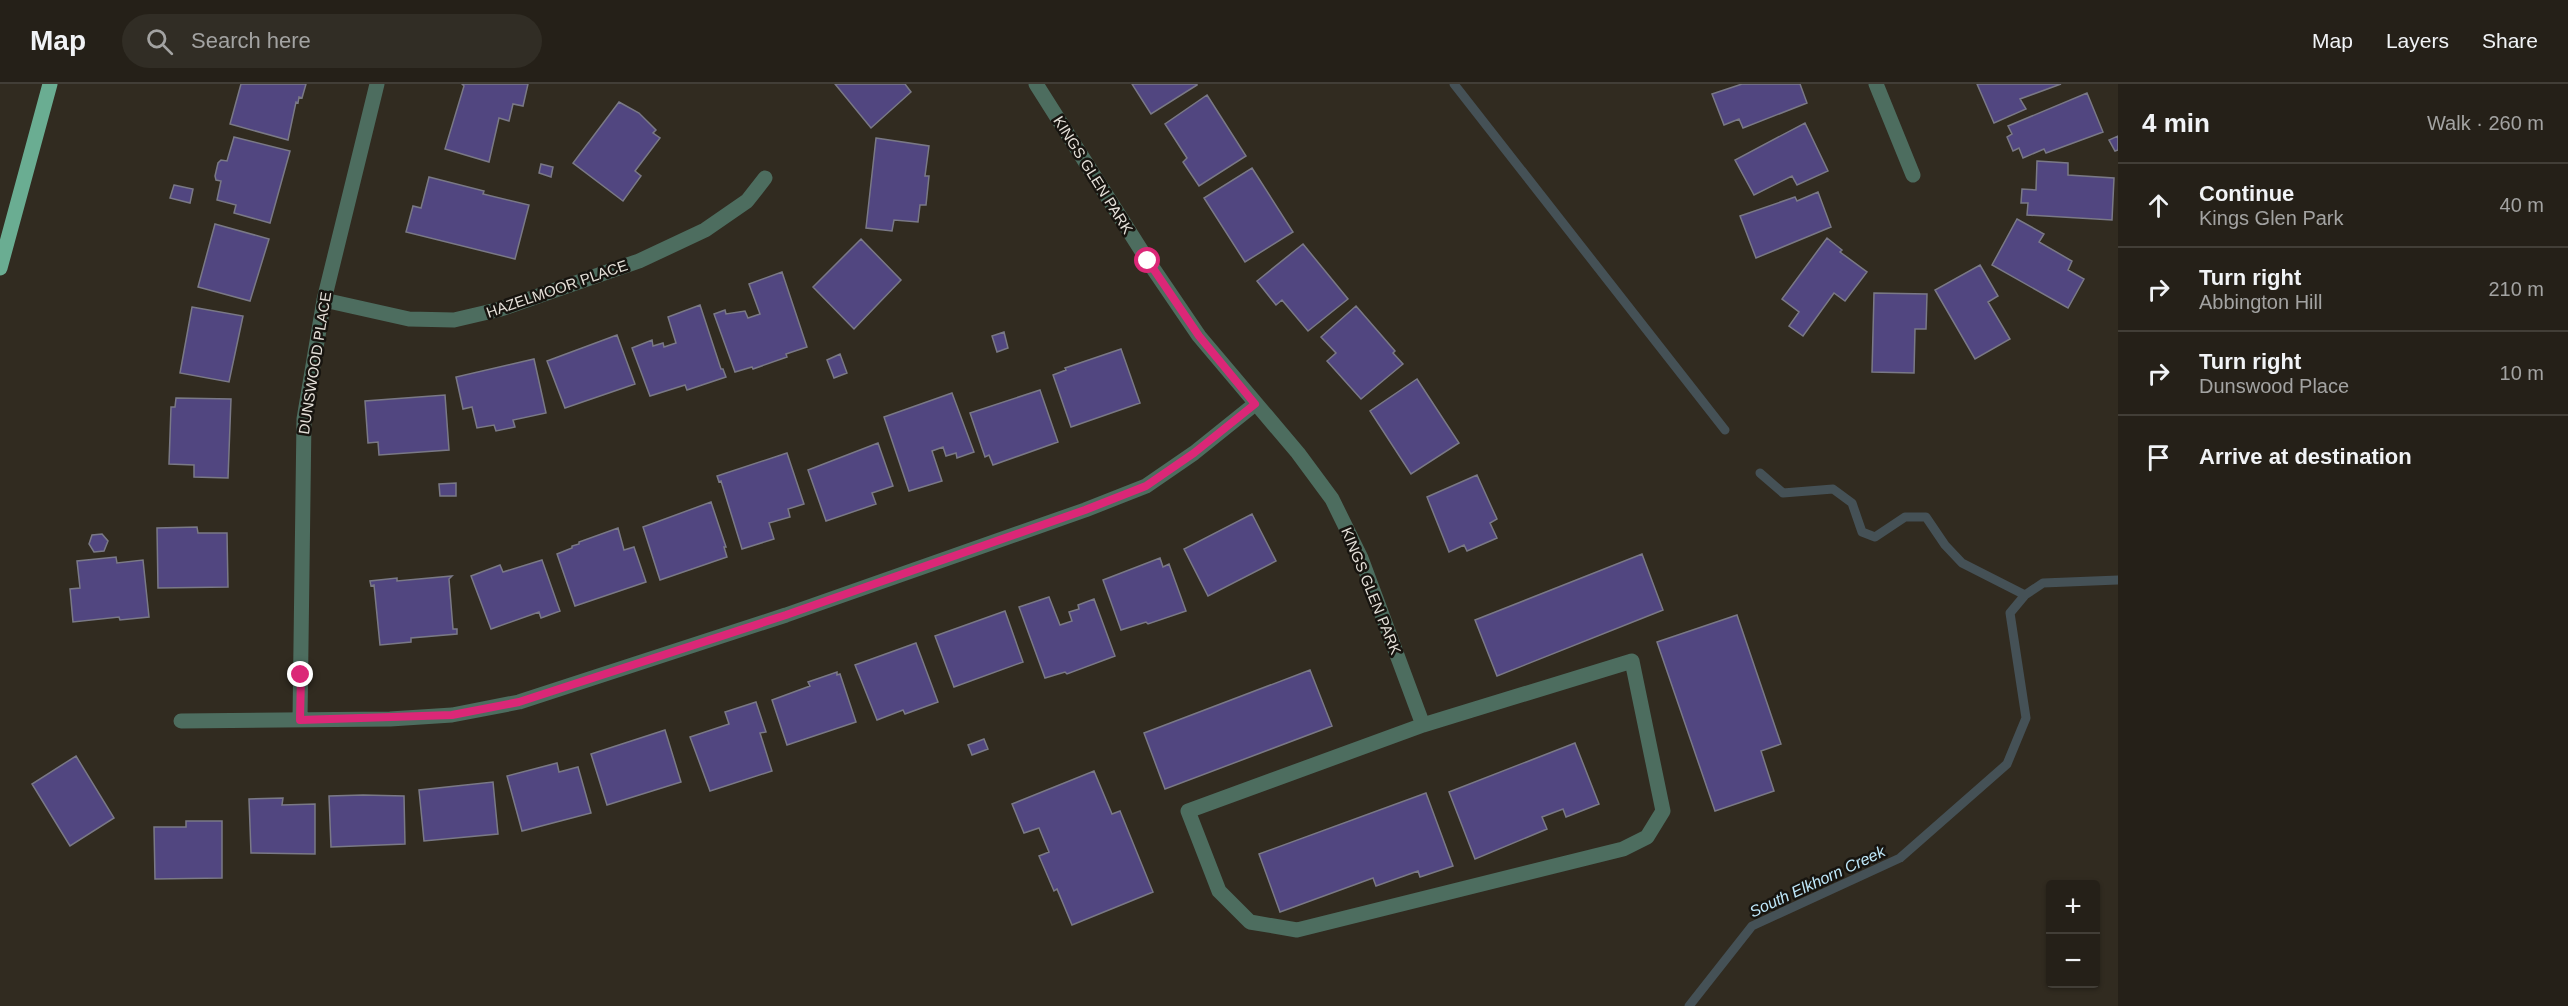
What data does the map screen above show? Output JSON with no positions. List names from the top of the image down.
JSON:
{
  "streets": {
    "street": ["KINGS GLEN PARK", "HAZELMOOR PLACE", "DUNSWOOD PLACE"]
  },
  "crossings": [
    ["HAZELMOOR PLACE", "DUNSWOOD PLACE"]
  ],
  "water": ["South Elkhorn Creek"],
  "page": {
    "header": "Map",
    "search": "Search here",
    "nav": ["Map", "Layers", "Share"],
    "heading": ["4 min", "Walk · 260 m"],
    "list": [
      ["Continue", "Kings Glen Park", "40 m"],
      ["Turn right", "Abbington Hill", "210 m"],
      ["Turn right", "Dunswood Place", "10 m"],
      "Arrive at destination"
    ],
    "map_buttons": ["+", "−"]
  }
}
